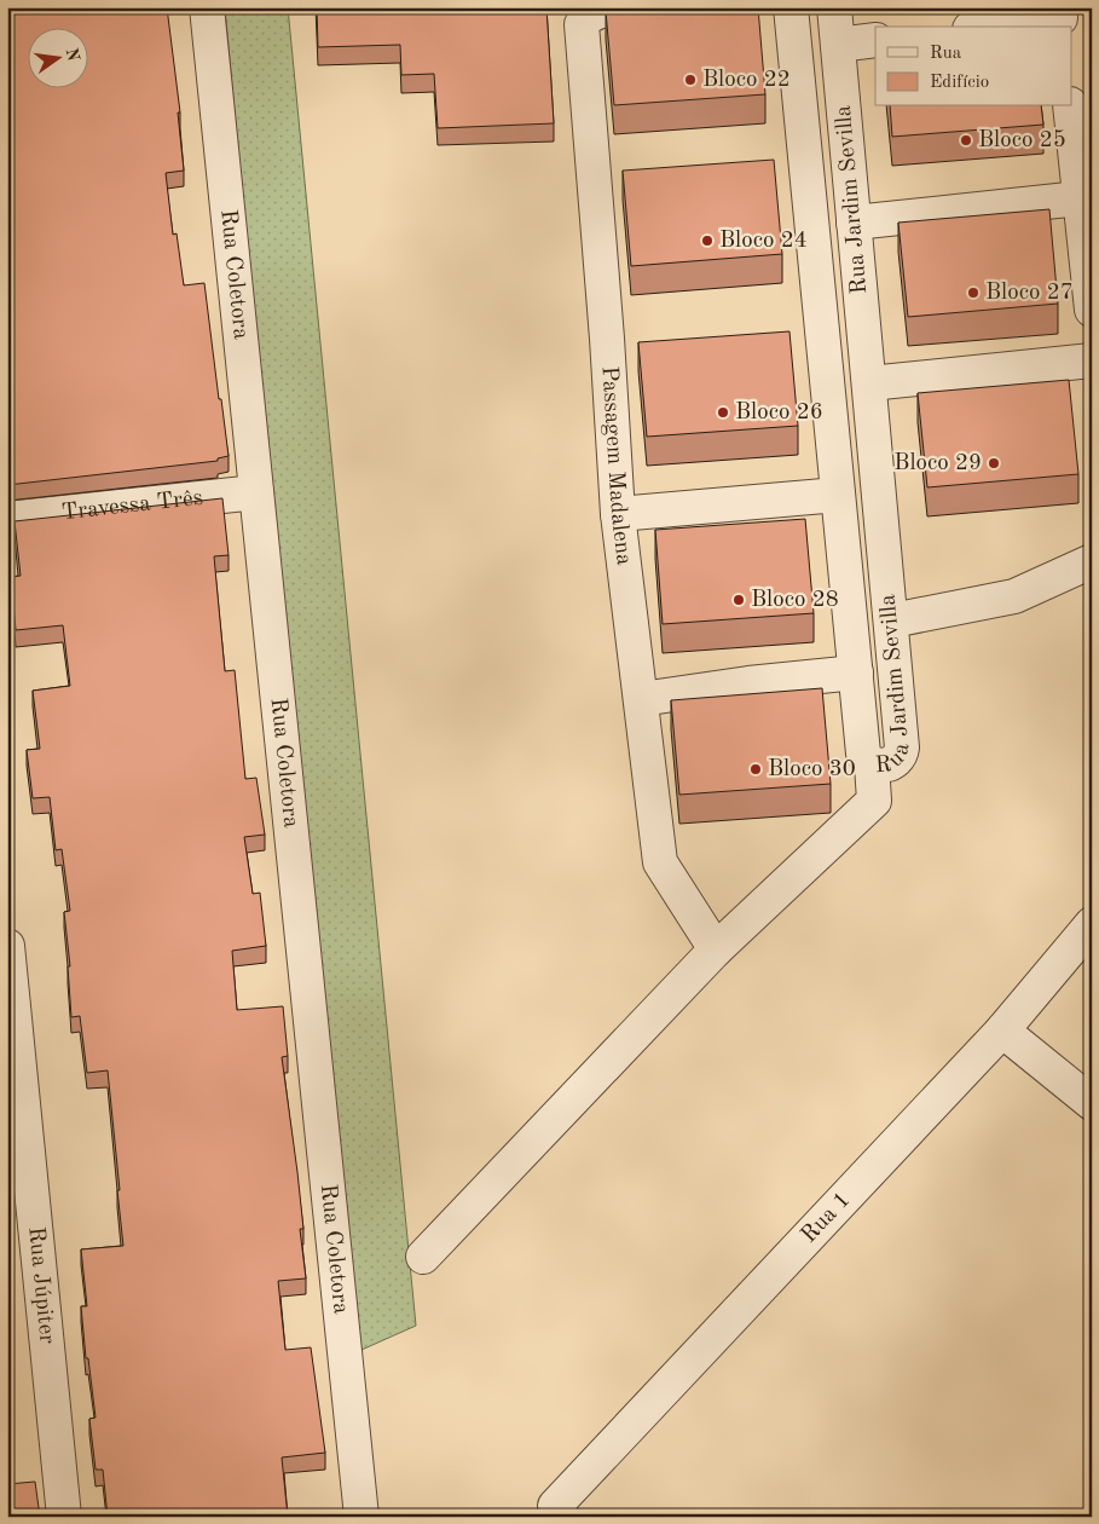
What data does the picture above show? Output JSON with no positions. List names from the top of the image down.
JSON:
{
  "streets": {
    "street": [
      "Rua Jardim Sevilla",
      "Rua Coletora",
      "Passagem Madalena",
      "Travessa Três",
      "Rua 1",
      "Rua Júpiter"
    ]
  },
  "crossings": [
    ["Rua Coletora", "Travessa Três"]
  ],
  "places": [
    "Bloco 22",
    "Bloco 25",
    "Bloco 24",
    "Bloco 27",
    "Bloco 26",
    "Bloco 29",
    "Bloco 28",
    "Bloco 30"
  ],
  "legend": ["Rua", "Edifício"],
  "north": "right"
}
